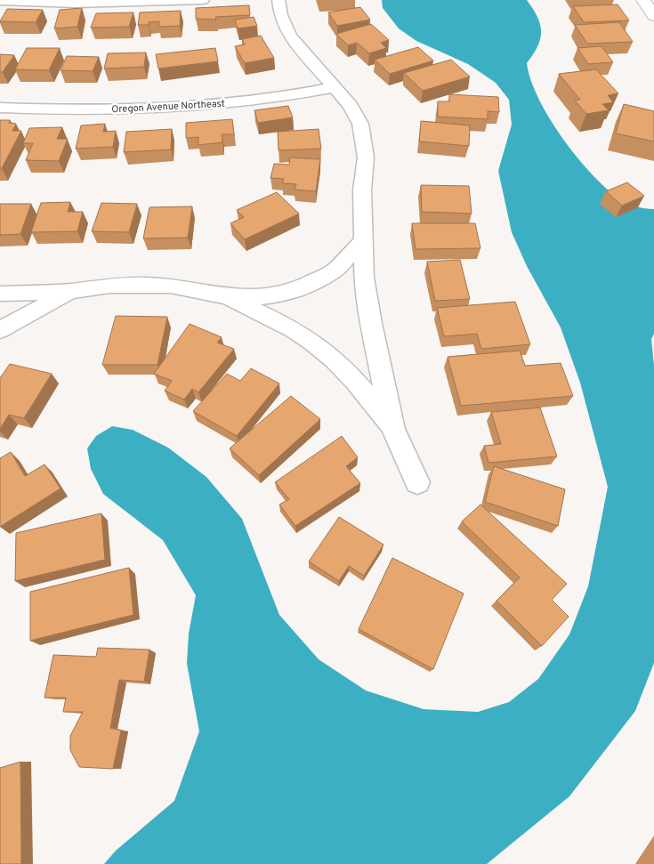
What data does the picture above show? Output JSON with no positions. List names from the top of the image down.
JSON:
{
  "streets": {
    "street": ["Oregon Avenue Northeast"]
  }
}
